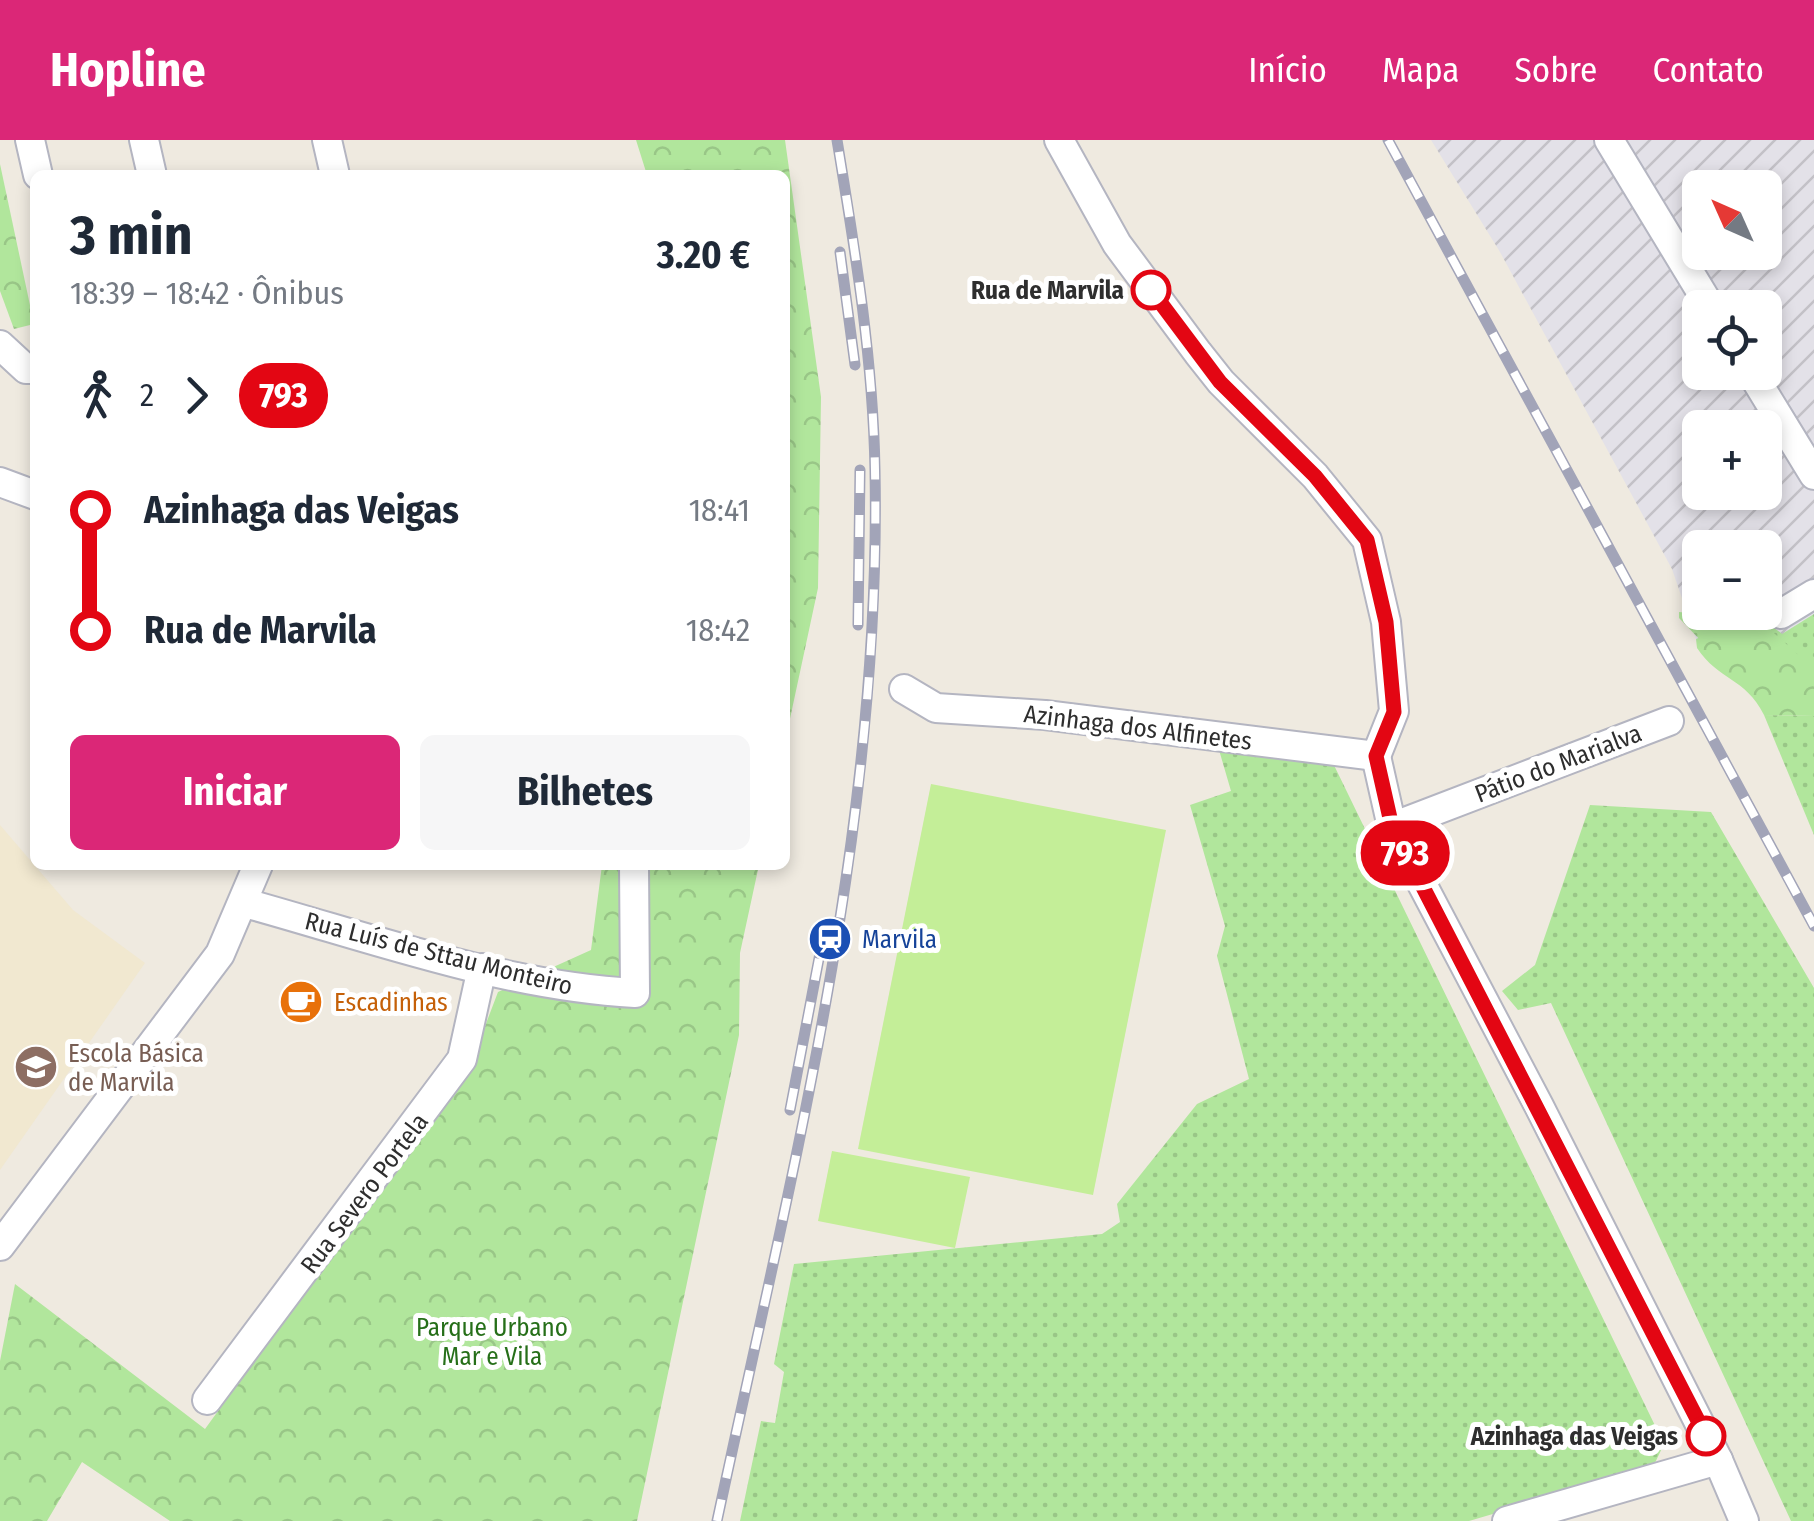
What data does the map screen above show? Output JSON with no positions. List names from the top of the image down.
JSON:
{
  "streets": {
    "street": [
      "Azinhaga dos Alfinetes",
      "Pátio do Marialva",
      "Rua Luís de Sttau Monteiro",
      "Rua Severo Portela"
    ]
  },
  "crossings": [
    ["Rua Luís de Sttau Monteiro", "Rua Severo Portela"]
  ],
  "parks": ["Parque Urbano Mar e Vila"],
  "places": {
    "other": ["Rua de Marvila", "Azinhaga das Veigas"],
    "station": ["Marvila"],
    "cafe": ["Escadinhas"],
    "school or university": ["Escola Básica de Marvila"]
  },
  "lines": ["bus line 793"],
  "north": "top left",
  "page": {
    "header": "Hopline",
    "nav": [
      "Início",
      "Mapa",
      "Sobre",
      "Contato"
    ],
    "on_map": "793",
    "map_buttons": ["+", "−"],
    "heading": ["3 min", "18:39 – 18:42 · Ônibus", "3.20 €"],
    "legs": ["2", "793"],
    "list": [
      {
        "name": "Azinhaga das Veigas",
        "value": "18:41"
      },
      {
        "name": "Rua de Marvila",
        "value": "18:42"
      }
    ],
    "buttons": ["Iniciar", "Bilhetes"]
  }
}
